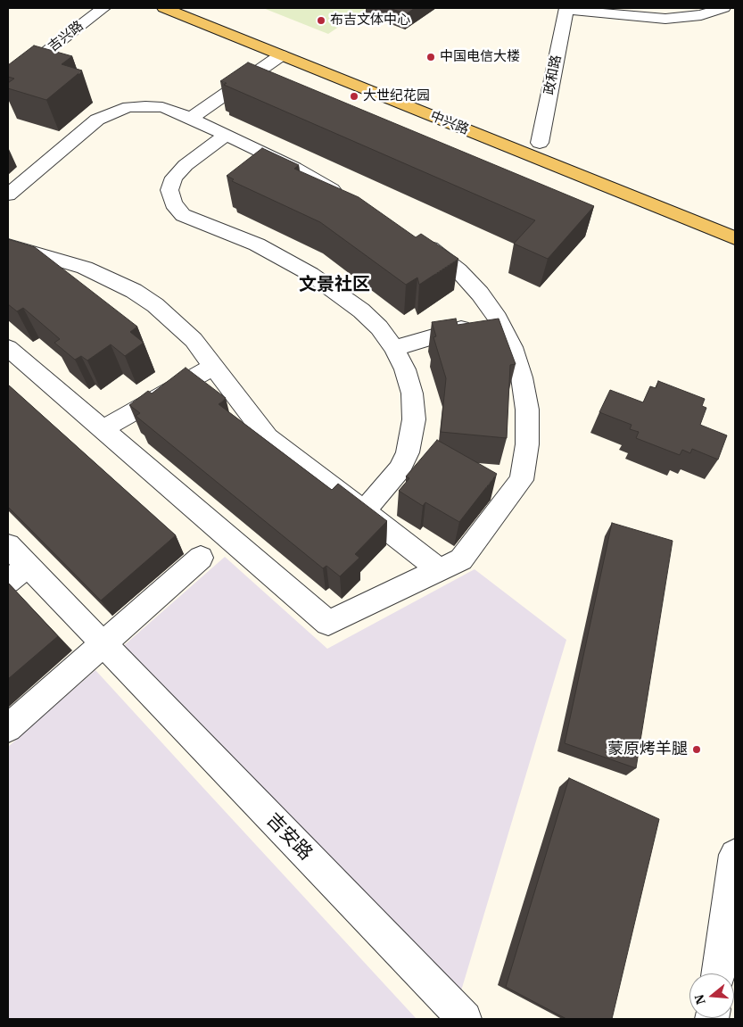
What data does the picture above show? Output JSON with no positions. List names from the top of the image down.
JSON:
{
  "streets": {
    "main road": ["中兴路"],
    "street": ["吉兴路", "政和路", "吉安路"]
  },
  "districts": ["文景社区"],
  "places": [
    "布吉文体中心",
    "中国电信大楼",
    "大世纪花园",
    "蒙原烤羊腿"
  ],
  "north": "left"
}
